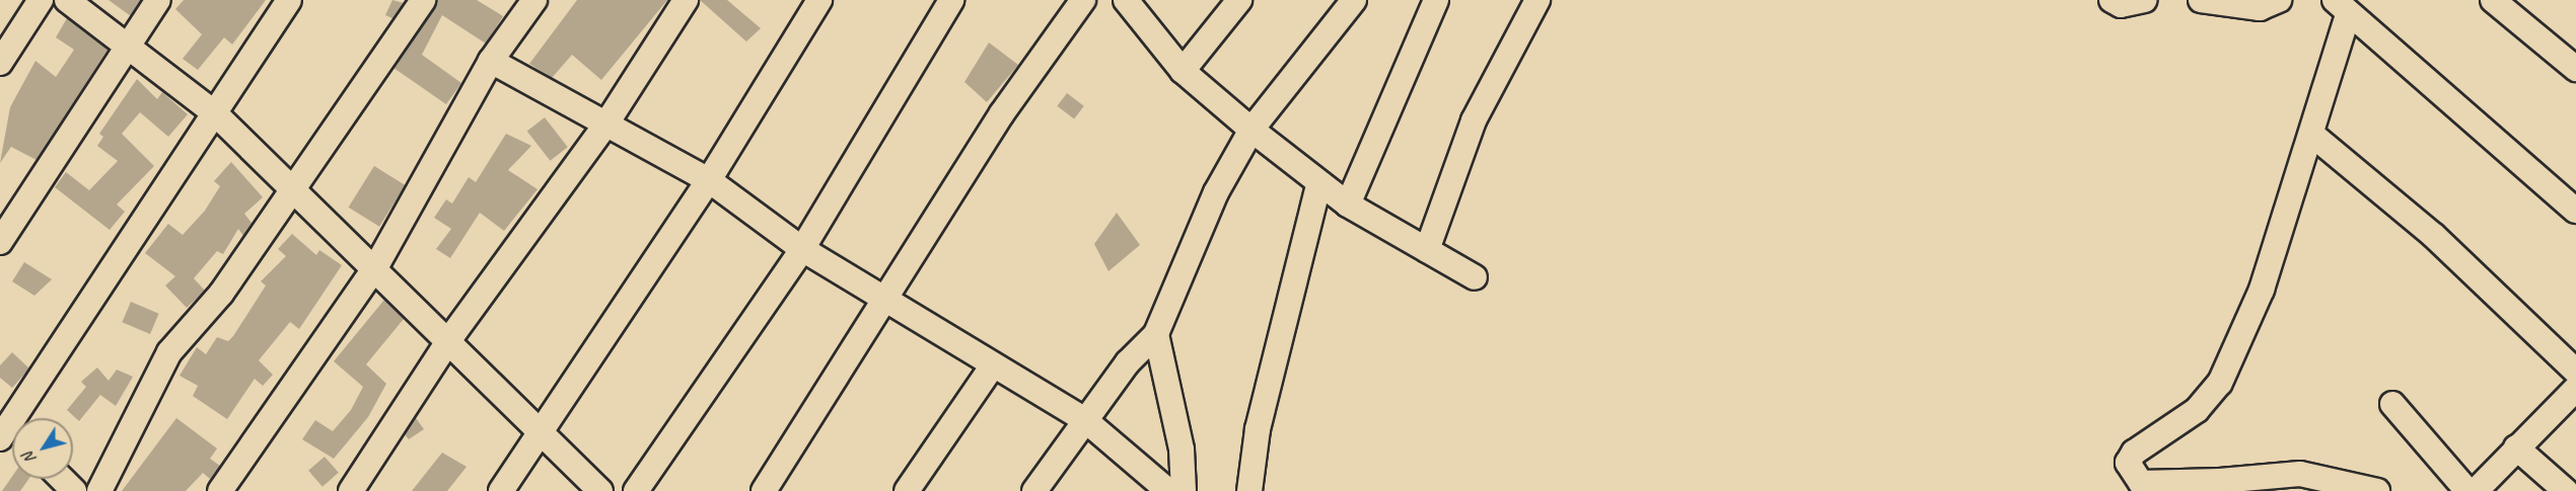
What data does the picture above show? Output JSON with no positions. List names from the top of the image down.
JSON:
{
  "north": "bottom left"
}
